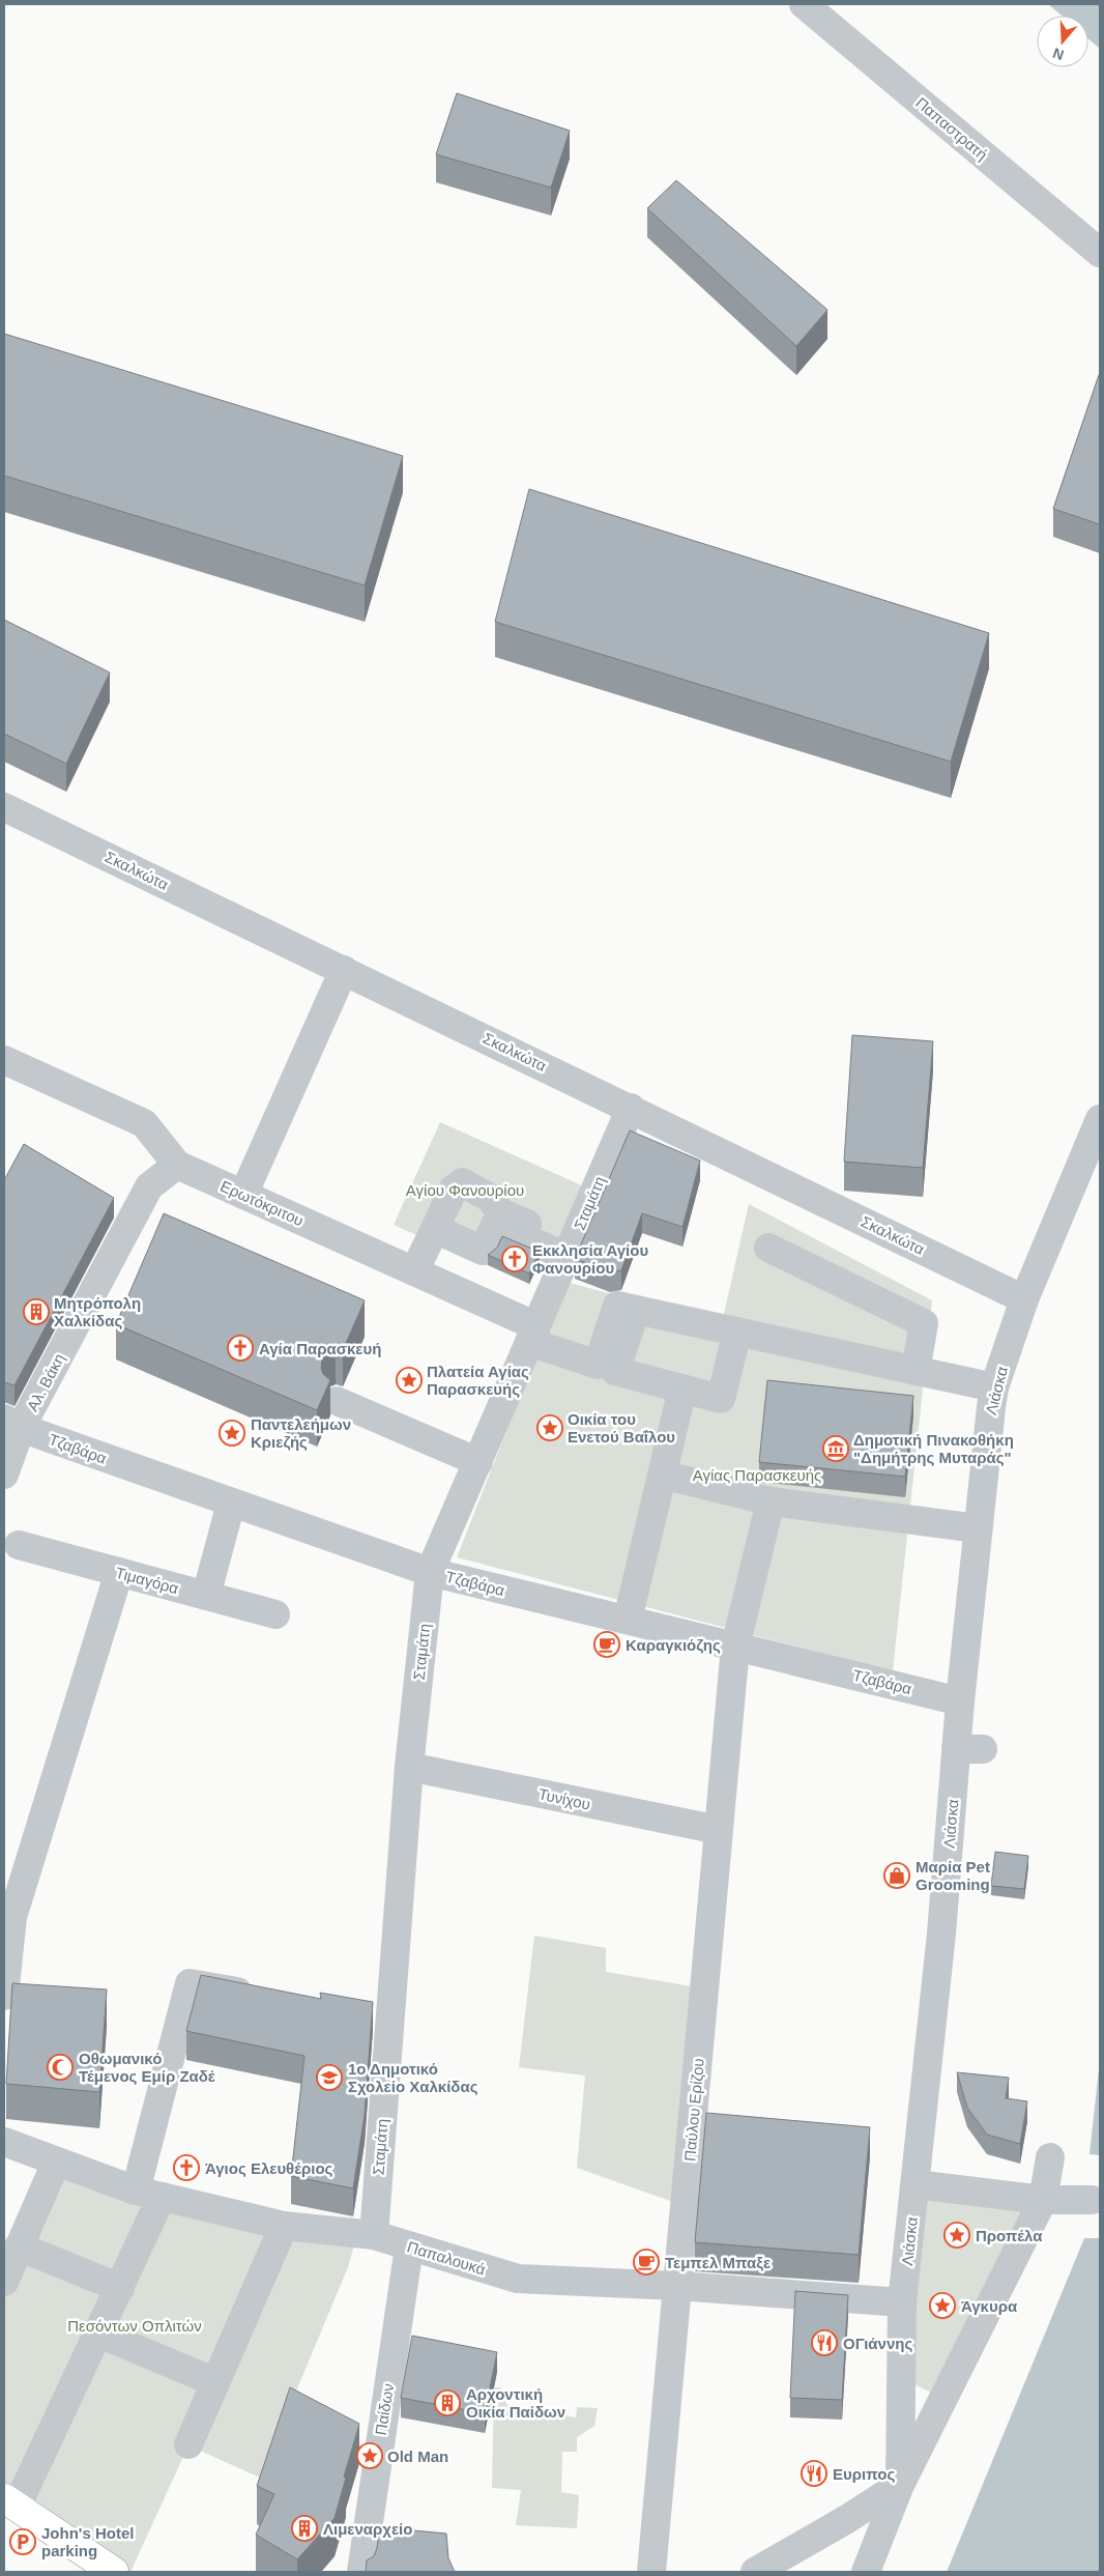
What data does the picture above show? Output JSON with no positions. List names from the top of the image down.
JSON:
{
  "streets": {
    "street": [
      "Παπαστρατή",
      "Σκαλκώτα",
      "Ερωτόκριτου",
      "Σταμάτη",
      "Αλ. Βάκη",
      "Λιάσκα",
      "Τζαβάρα",
      "Τιμαγόρα",
      "Τυνίχου",
      "Παύλου Ερίζου",
      "Παπαλουκά",
      "Παίδων"
    ]
  },
  "crossings": [
    ["Σκαλκώτα", "Σταμάτη"],
    ["Σκαλκώτα", "Λιάσκα"],
    ["Ερωτόκριτου", "Σταμάτη"],
    ["Ερωτόκριτου", "Αλ. Βάκη"],
    ["Σταμάτη", "Τζαβάρα"],
    ["Σταμάτη", "Τυνίχου"],
    ["Σταμάτη", "Παπαλουκά"],
    ["Αλ. Βάκη", "Τζαβάρα"],
    ["Λιάσκα", "Τζαβάρα"],
    ["Λιάσκα", "Παπαλουκά"],
    ["Τζαβάρα", "Παύλου Ερίζου"],
    ["Τυνίχου", "Παύλου Ερίζου"],
    ["Παύλου Ερίζου", "Παπαλουκά"],
    ["Παπαλουκά", "Παίδων"]
  ],
  "parks": ["Αγίου Φανουρίου", "Αγίας Παρασκευής", "Πεσόντων Οπλιτών"],
  "places": {
    "church": ["Εκκλησία Αγίου Φανουρίου", "Αγία Παρασκευή", "Άγιος Ελευθέριος"],
    "building": ["Μητρόπολη Χαλκίδας", "Αρχοντική Οικία Παίδων", "Λιμεναρχείο"],
    "place": [
      "Πλατεία Αγίας Παρασκευής",
      "Οικία του Ενετού Βαΐλου",
      "Παντελεήμων Κριεζής",
      "Προπέλα",
      "Άγκυρα",
      "Old Man"
    ],
    "museum": ["Δημοτική Πινακοθήκη \"Δημήτρης Μυταράς\""],
    "cafe": ["Καραγκιόζης", "Τεμπελ Μπαξε"],
    "shop": ["Μαρία Pet Grooming"],
    "mosque": ["Οθωμανικό Τέμενος Εμίρ Ζαδέ"],
    "school or university": ["1ο Δημοτικό Σχολείο Χαλκίδας"],
    "restaurant": ["ΟΓιάννης", "Ευριπος"],
    "parking": ["John's Hotel parking"]
  },
  "north": "bottom"
}
